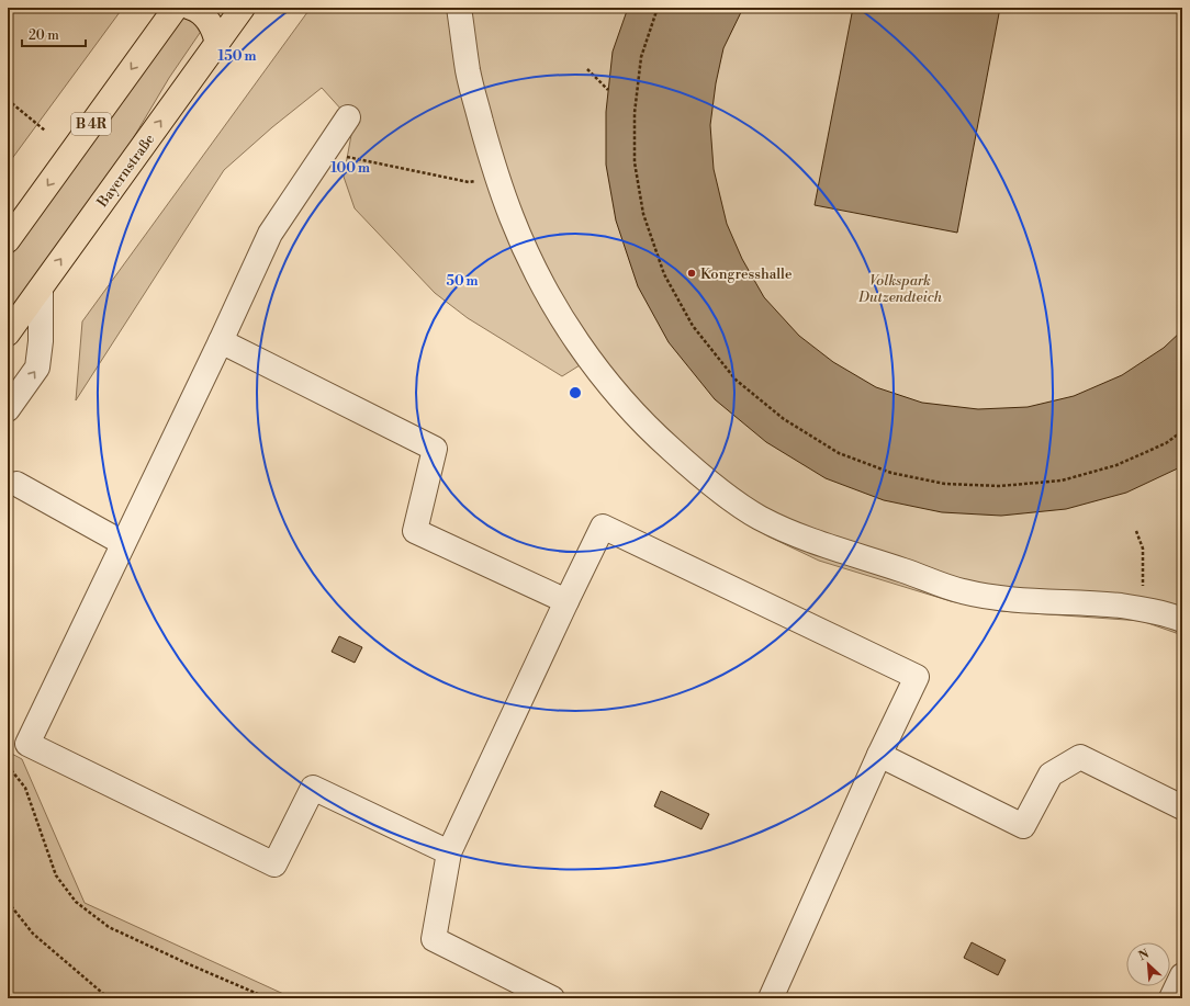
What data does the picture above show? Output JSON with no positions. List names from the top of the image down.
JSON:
{
  "streets": {
    "main road": ["B 4R", "Bayernstraße"]
  },
  "parks": ["Volkspark Dutzendteich"],
  "places": ["Kongresshalle"],
  "scale_bar": "20 m",
  "north": "top left",
  "rings": ["150 m", "100 m", "50 m"]
}
